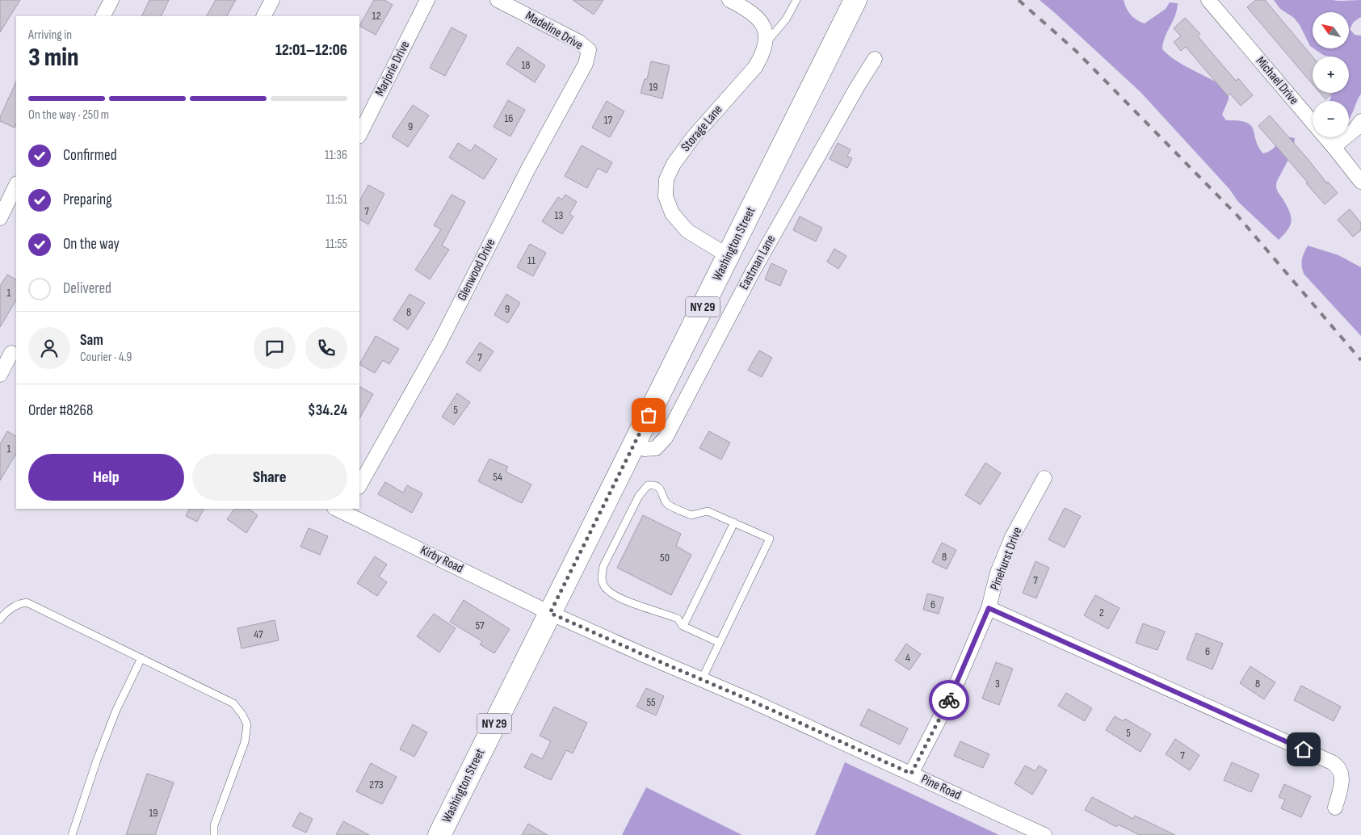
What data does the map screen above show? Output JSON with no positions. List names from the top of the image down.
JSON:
{
  "streets": {
    "highway": ["Washington Street", "NY 29"],
    "street": [
      "Madeline Drive",
      "Marjorie Drive",
      "Michael Drive",
      "Storage Lane",
      "Eastman Lane",
      "Glenwood Drive",
      "Pinehurst Drive",
      "Kirby Road",
      "Pine Road"
    ]
  },
  "crossings": [
    ["Madeline Drive", "Glenwood Drive"],
    ["Storage Lane", "Washington Street"],
    ["Washington Street", "Eastman Lane"],
    ["Washington Street", "Kirby Road"],
    ["Washington Street", "Pine Road"],
    ["Pinehurst Drive", "Pine Road"],
    ["Kirby Road", "Pine Road"]
  ],
  "house_numbers": [
    "12",
    "18",
    "19",
    "16",
    "17",
    "9",
    "7",
    "13",
    "11",
    "1",
    "9",
    "8",
    "7",
    "5",
    "1",
    "54",
    "8",
    "50",
    "7",
    "6",
    "2",
    "57",
    "47",
    "6",
    "4",
    "3",
    "8",
    "55",
    "5",
    "7",
    "273",
    "19"
  ],
  "north": "top left",
  "page": {
    "map_buttons": ["+", "−"],
    "heading": ["3 min", "Arriving in", "12:01–12:06"],
    "panel": [
      "Sam",
      "Courier · 4.9",
      "Order #8268",
      "$34.24"
    ],
    "bar": "On the way · 250 m",
    "list": [
      ["Confirmed", "11:36"],
      ["Preparing", "11:51"],
      ["On the way", "11:55"],
      "Delivered"
    ],
    "buttons": ["Help", "Share"]
  }
}
